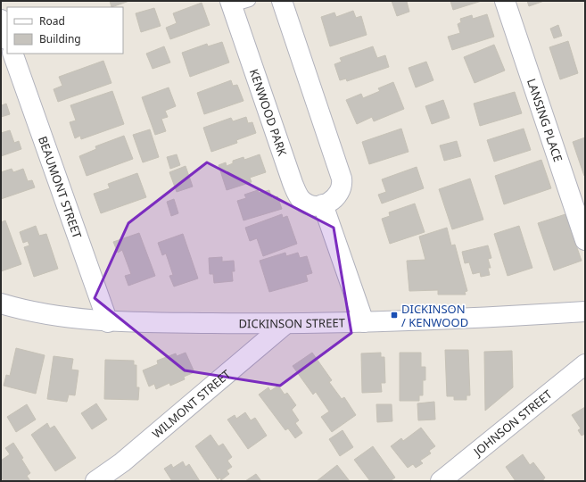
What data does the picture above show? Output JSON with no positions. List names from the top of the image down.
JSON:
{
  "streets": {
    "street": [
      "KENWOOD PARK",
      "LANSING PLACE",
      "BEAUMONT STREET",
      "DICKINSON STREET",
      "WILMONT STREET",
      "JOHNSON STREET"
    ]
  },
  "crossings": [
    ["BEAUMONT STREET", "DICKINSON STREET"],
    ["DICKINSON STREET", "WILMONT STREET"]
  ],
  "places": {
    "transit": ["DICKINSON / KENWOOD"]
  },
  "legend": ["Road", "Building"]
}
